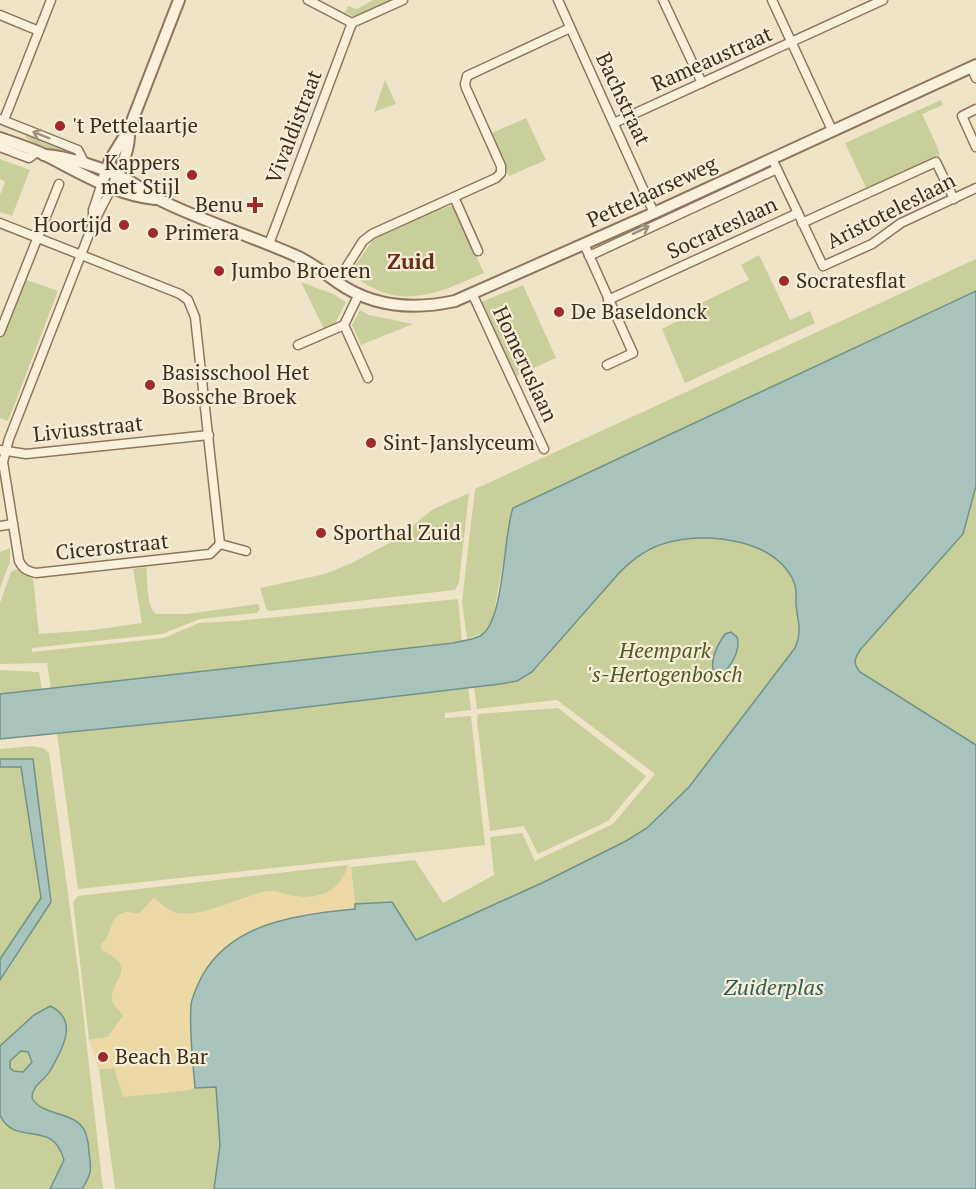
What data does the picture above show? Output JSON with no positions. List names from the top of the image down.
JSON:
{
  "streets": {
    "street": [
      "Rameaustraat",
      "Bachstraat",
      "Vivaldistraat",
      "Pettelaarseweg",
      "Aristoteleslaan",
      "Socrateslaan",
      "Homeruslaan",
      "Liviusstraat",
      "Cicerostraat"
    ]
  },
  "crossings": [
    ["Rameaustraat", "Bachstraat"],
    ["Bachstraat", "Pettelaarseweg"],
    ["Vivaldistraat", "Pettelaarseweg"],
    ["Pettelaarseweg", "Homeruslaan"],
    ["Aristoteleslaan", "Socrateslaan"]
  ],
  "districts": ["Zuid"],
  "water": ["Zuiderplas"],
  "parks": ["Heempark 's-Hertogenbosch"],
  "places": {
    "other": [
      "'t Pettelaartje",
      "Kappers met Stijl",
      "Hoortijd",
      "Primera",
      "Jumbo Broeren",
      "Socratesflat",
      "De Baseldonck",
      "Basisschool Het Bossche Broek",
      "Sint-Janslyceum",
      "Sporthal Zuid",
      "Beach Bar"
    ],
    "health": ["Benu"]
  }
}
